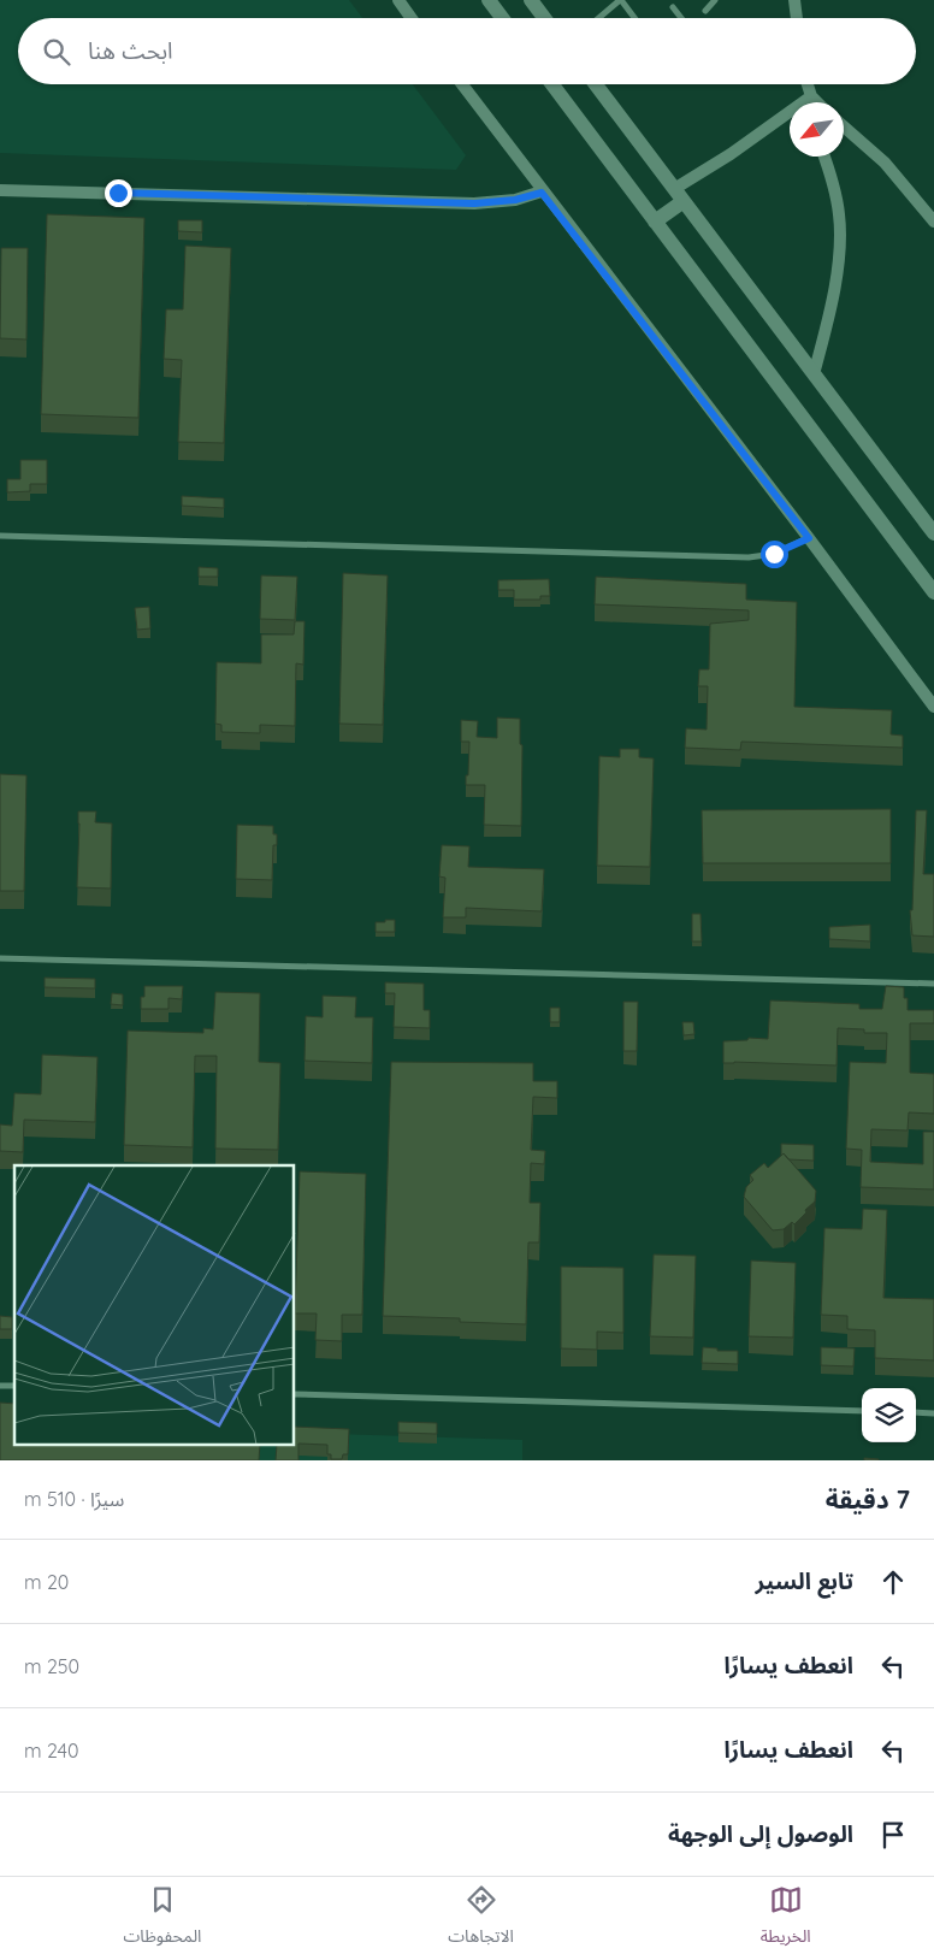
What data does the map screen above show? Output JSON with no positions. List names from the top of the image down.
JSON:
{
  "north": "bottom left",
  "page": {
    "search": "ابحث هنا",
    "heading": ["7 دقيقة", "سيرًا · 510 m"],
    "list": [
      ["تابع السير", "20 m"],
      ["انعطف يسارًا", "250 m"],
      ["انعطف يسارًا", "240 m"],
      "الوصول إلى الوجهة"
    ],
    "nav": ["الخريطة", "الاتجاهات", "المحفوظات"]
  }
}
